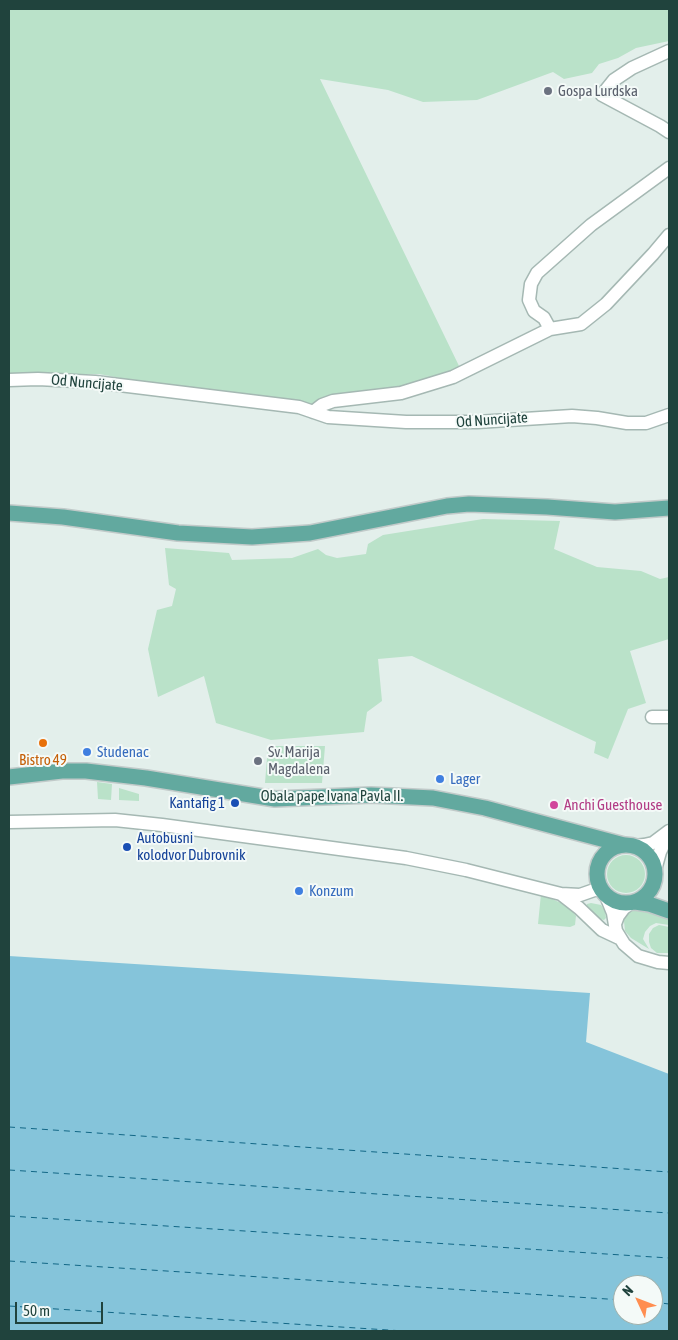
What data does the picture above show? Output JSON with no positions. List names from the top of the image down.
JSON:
{
  "streets": {
    "main road": ["Obala pape Ivana Pavla II."],
    "street": ["Od Nuncijate"]
  },
  "places": [
    "Gospa Lurdska",
    "Bistro 49",
    "Studenac",
    "Sv. Marija Magdalena",
    "Lager",
    "Kantafig 1",
    "Anchi Guesthouse",
    "Autobusni kolodvor Dubrovnik",
    "Konzum"
  ],
  "scale_bar": "50 m",
  "north": "top left"
}
